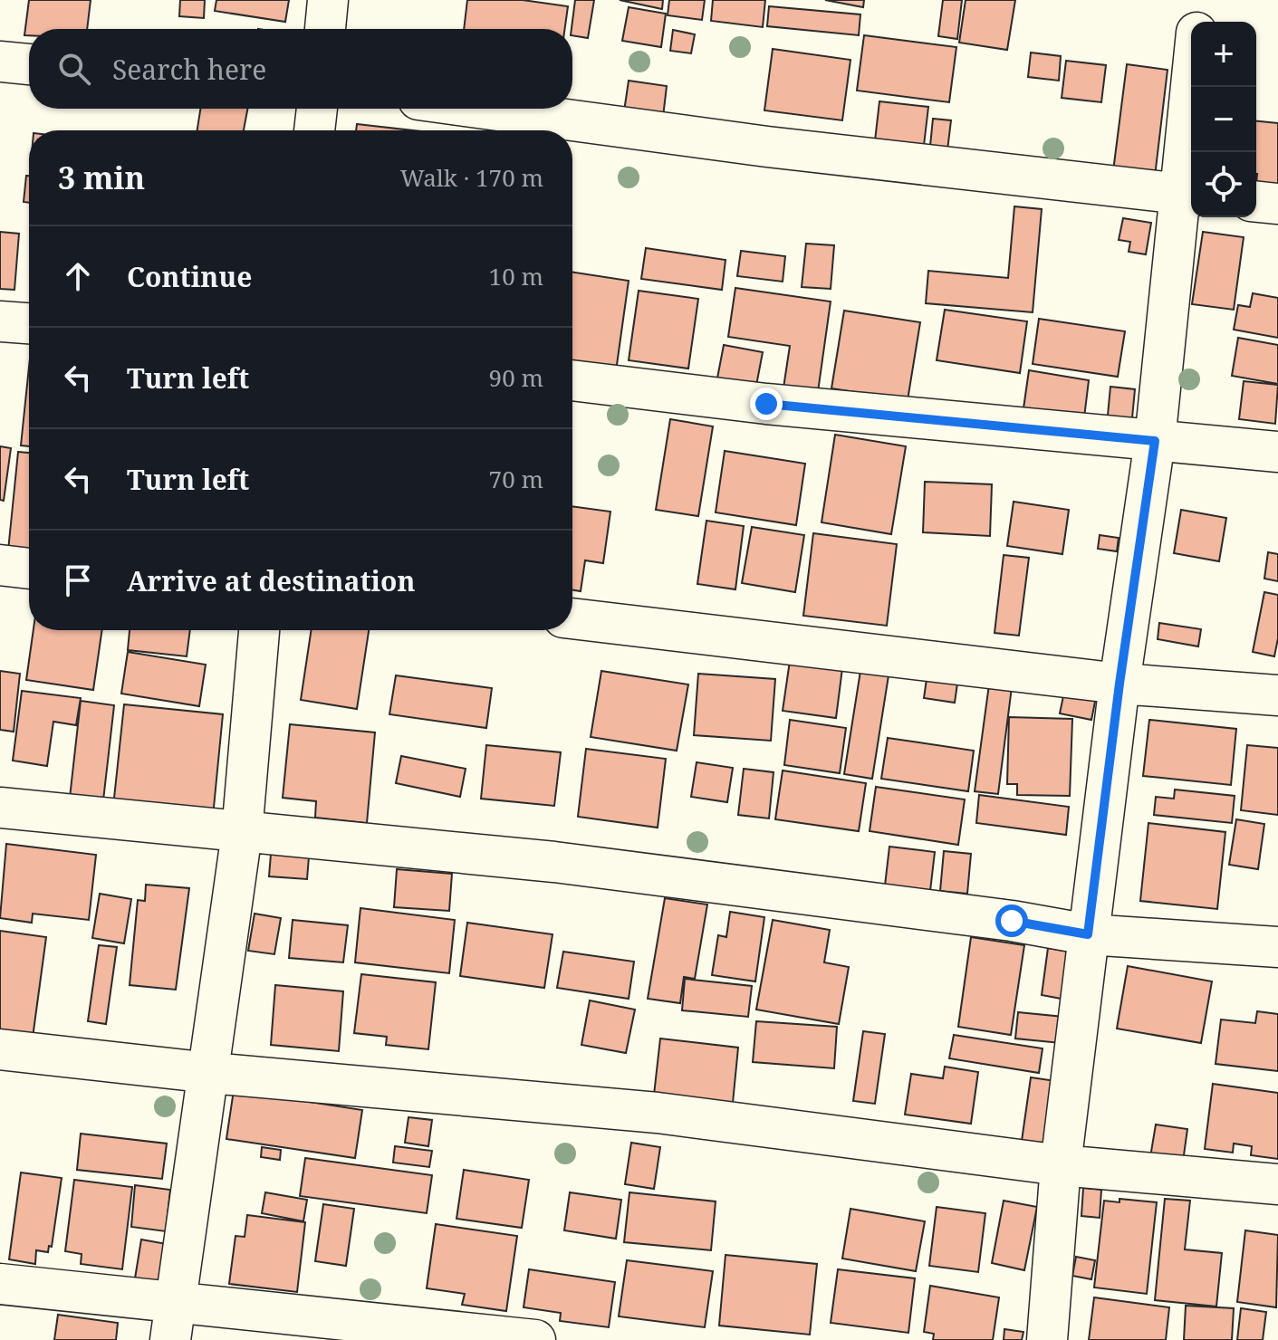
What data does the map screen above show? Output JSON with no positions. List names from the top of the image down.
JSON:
{
  "page": {
    "map_buttons": ["+", "−"],
    "search": "Search here",
    "heading": ["3 min", "Walk · 170 m"],
    "list": [
      ["Continue", "10 m"],
      ["Turn left", "90 m"],
      ["Turn left", "70 m"],
      "Arrive at destination"
    ]
  }
}
